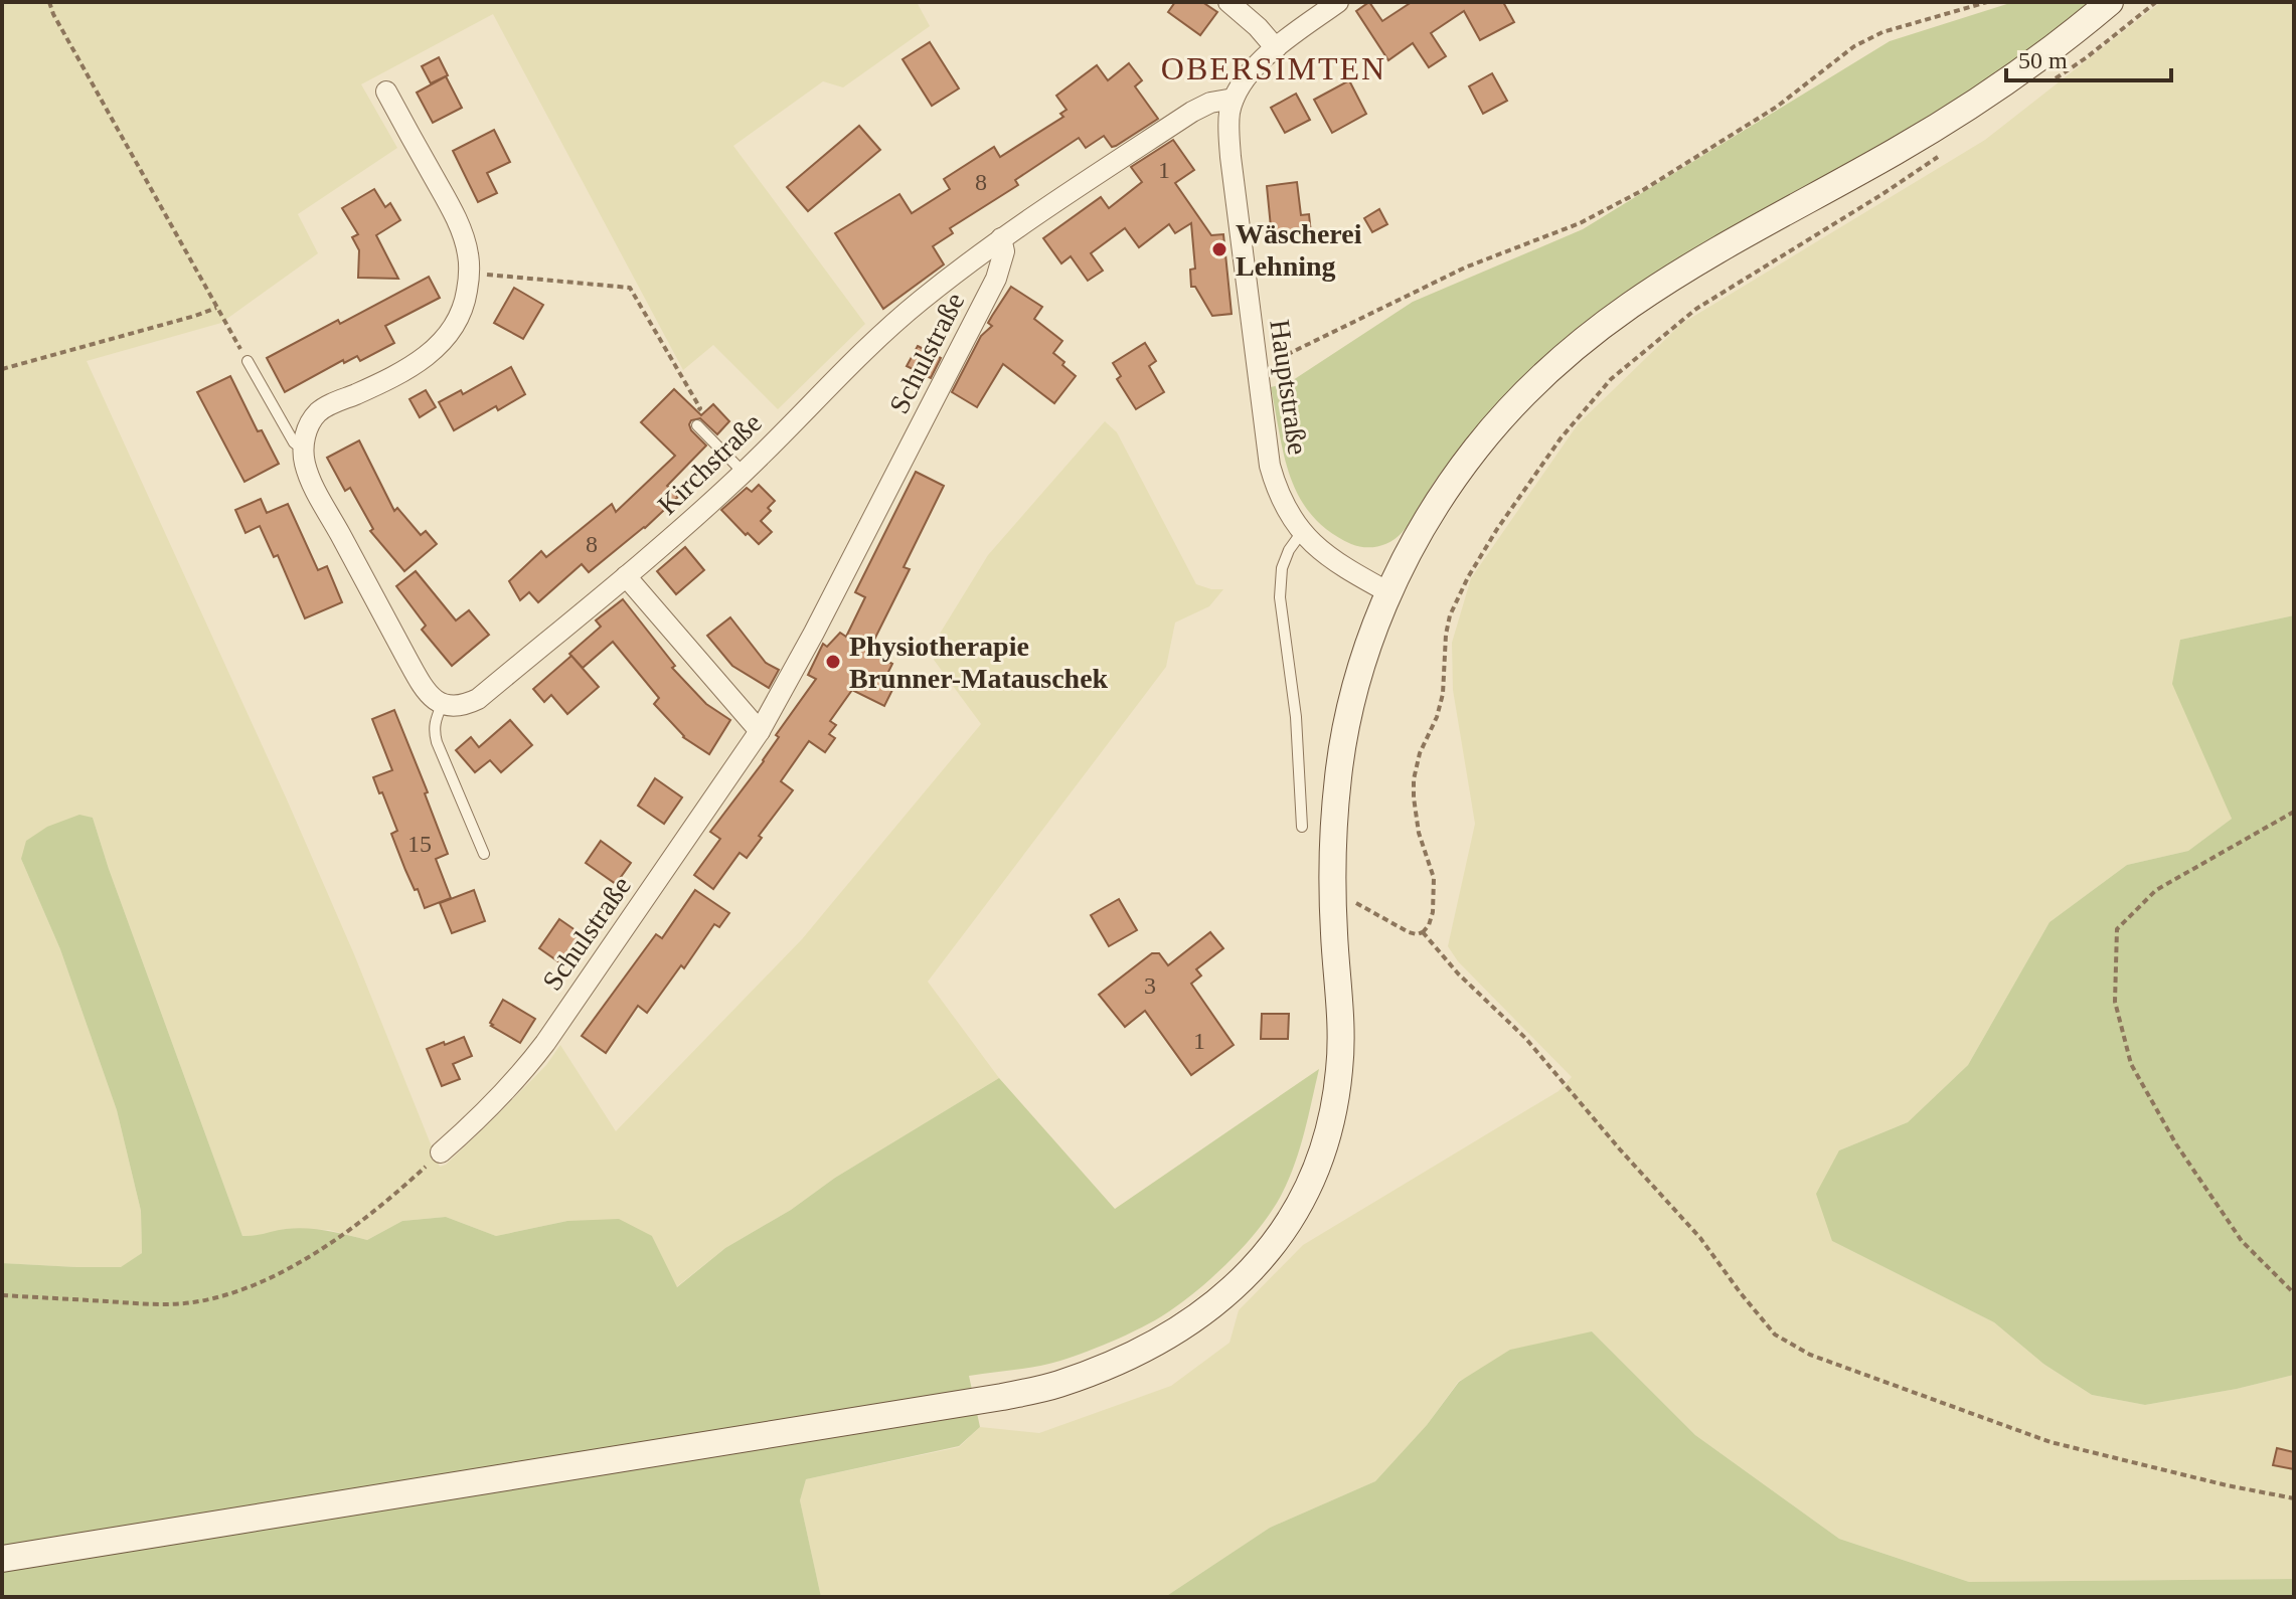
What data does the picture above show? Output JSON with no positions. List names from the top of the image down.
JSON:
{
  "streets": {
    "street": ["Schulstraße", "Hauptstraße", "Kirchstraße"]
  },
  "crossings": [
    ["Schulstraße", "Kirchstraße"]
  ],
  "districts": ["OBERSIMTEN"],
  "places": ["Wäscherei Lehning", "Physiotherapie Brunner-Matauschek"],
  "house_numbers": [
    "1",
    "8",
    "8",
    "15",
    "3",
    "1"
  ],
  "scale_bar": "50 m"
}
